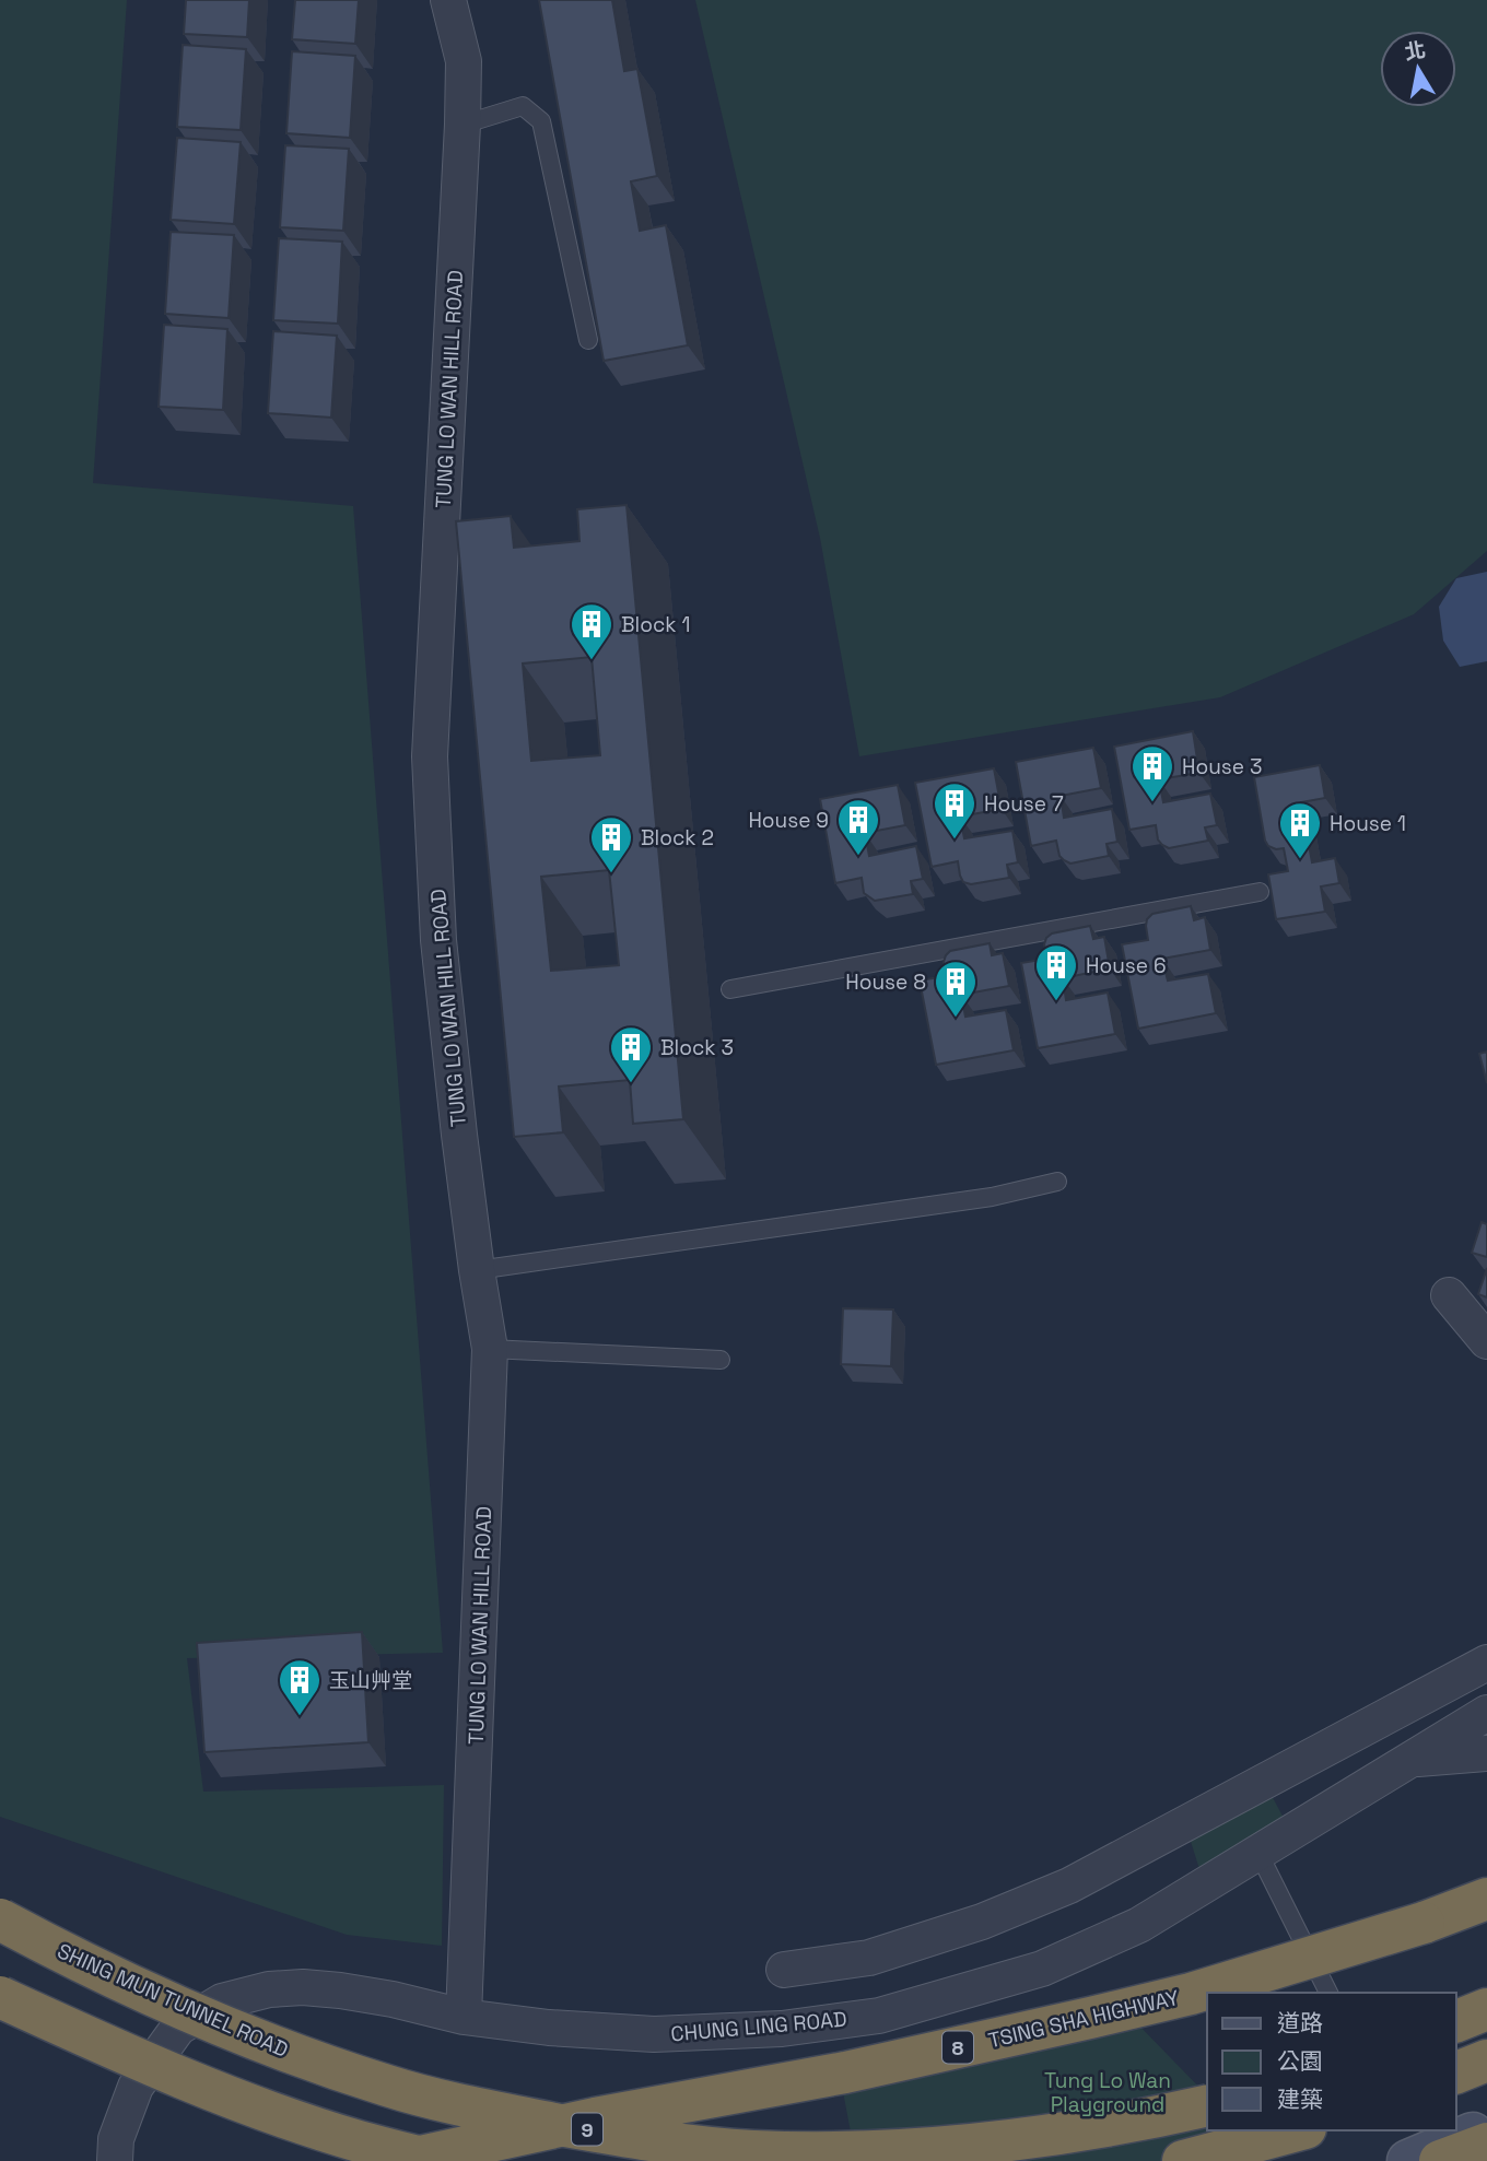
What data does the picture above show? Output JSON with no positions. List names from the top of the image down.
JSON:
{
  "streets": {
    "highway": [
      "SHING MUN TUNNEL ROAD",
      "TSING SHA HIGHWAY",
      "8",
      "9"
    ],
    "street": ["TUNG LO WAN HILL ROAD", "CHUNG LING ROAD"]
  },
  "crossings": [
    ["TUNG LO WAN HILL ROAD", "CHUNG LING ROAD"]
  ],
  "parks": ["Tung Lo Wan Playground"],
  "places": {
    "building": [
      "Block 1",
      "House 3",
      "House 7",
      "House 9",
      "House 1",
      "Block 2",
      "House 6",
      "House 8",
      "Block 3",
      "玉山艸堂"
    ]
  },
  "legend": ["道路", "公園", "建築"],
  "north": "top"
}
